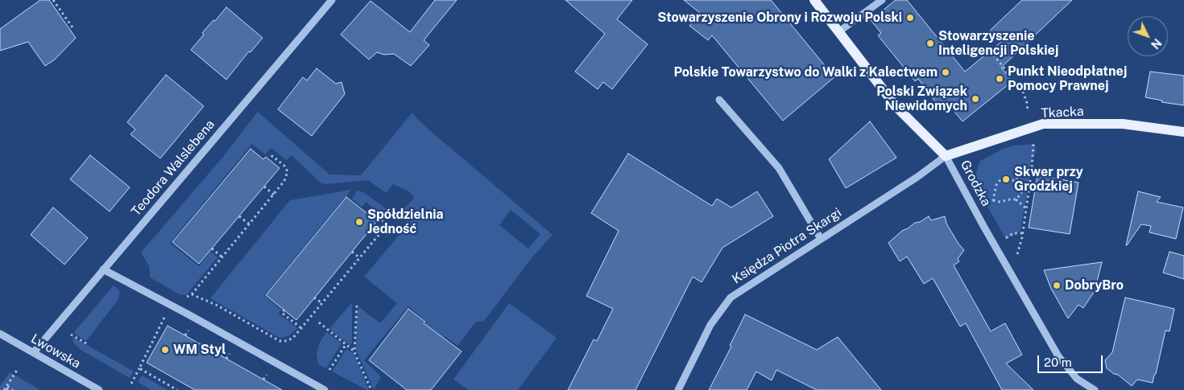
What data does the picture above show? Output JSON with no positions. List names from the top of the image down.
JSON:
{
  "streets": {
    "main road": ["Tkacka", "Grodzka"],
    "street": ["Teodora Walslebena", "Księdza Piotra Skargi", "Lwowska"]
  },
  "crossings": [
    ["Tkacka", "Grodzka"],
    ["Tkacka", "Księdza Piotra Skargi"],
    ["Teodora Walslebena", "Lwowska"],
    ["Grodzka", "Księdza Piotra Skargi"]
  ],
  "places": [
    "Stowarzyszenie Obrony i Rozwoju Polski",
    "Stowarzyszenie Inteligencji Polskiej",
    "Polskie Towarzystwo do Walki z Kalectwem",
    "Punkt Nieodpłatnej Pomocy Prawnej",
    "Polski Związek Niewidomych",
    "Skwer przy Grodzkiej",
    "Spółdzielnia Jedność",
    "DobryBro",
    "WM Styl"
  ],
  "scale_bar": "20 m",
  "north": "bottom right"
}
